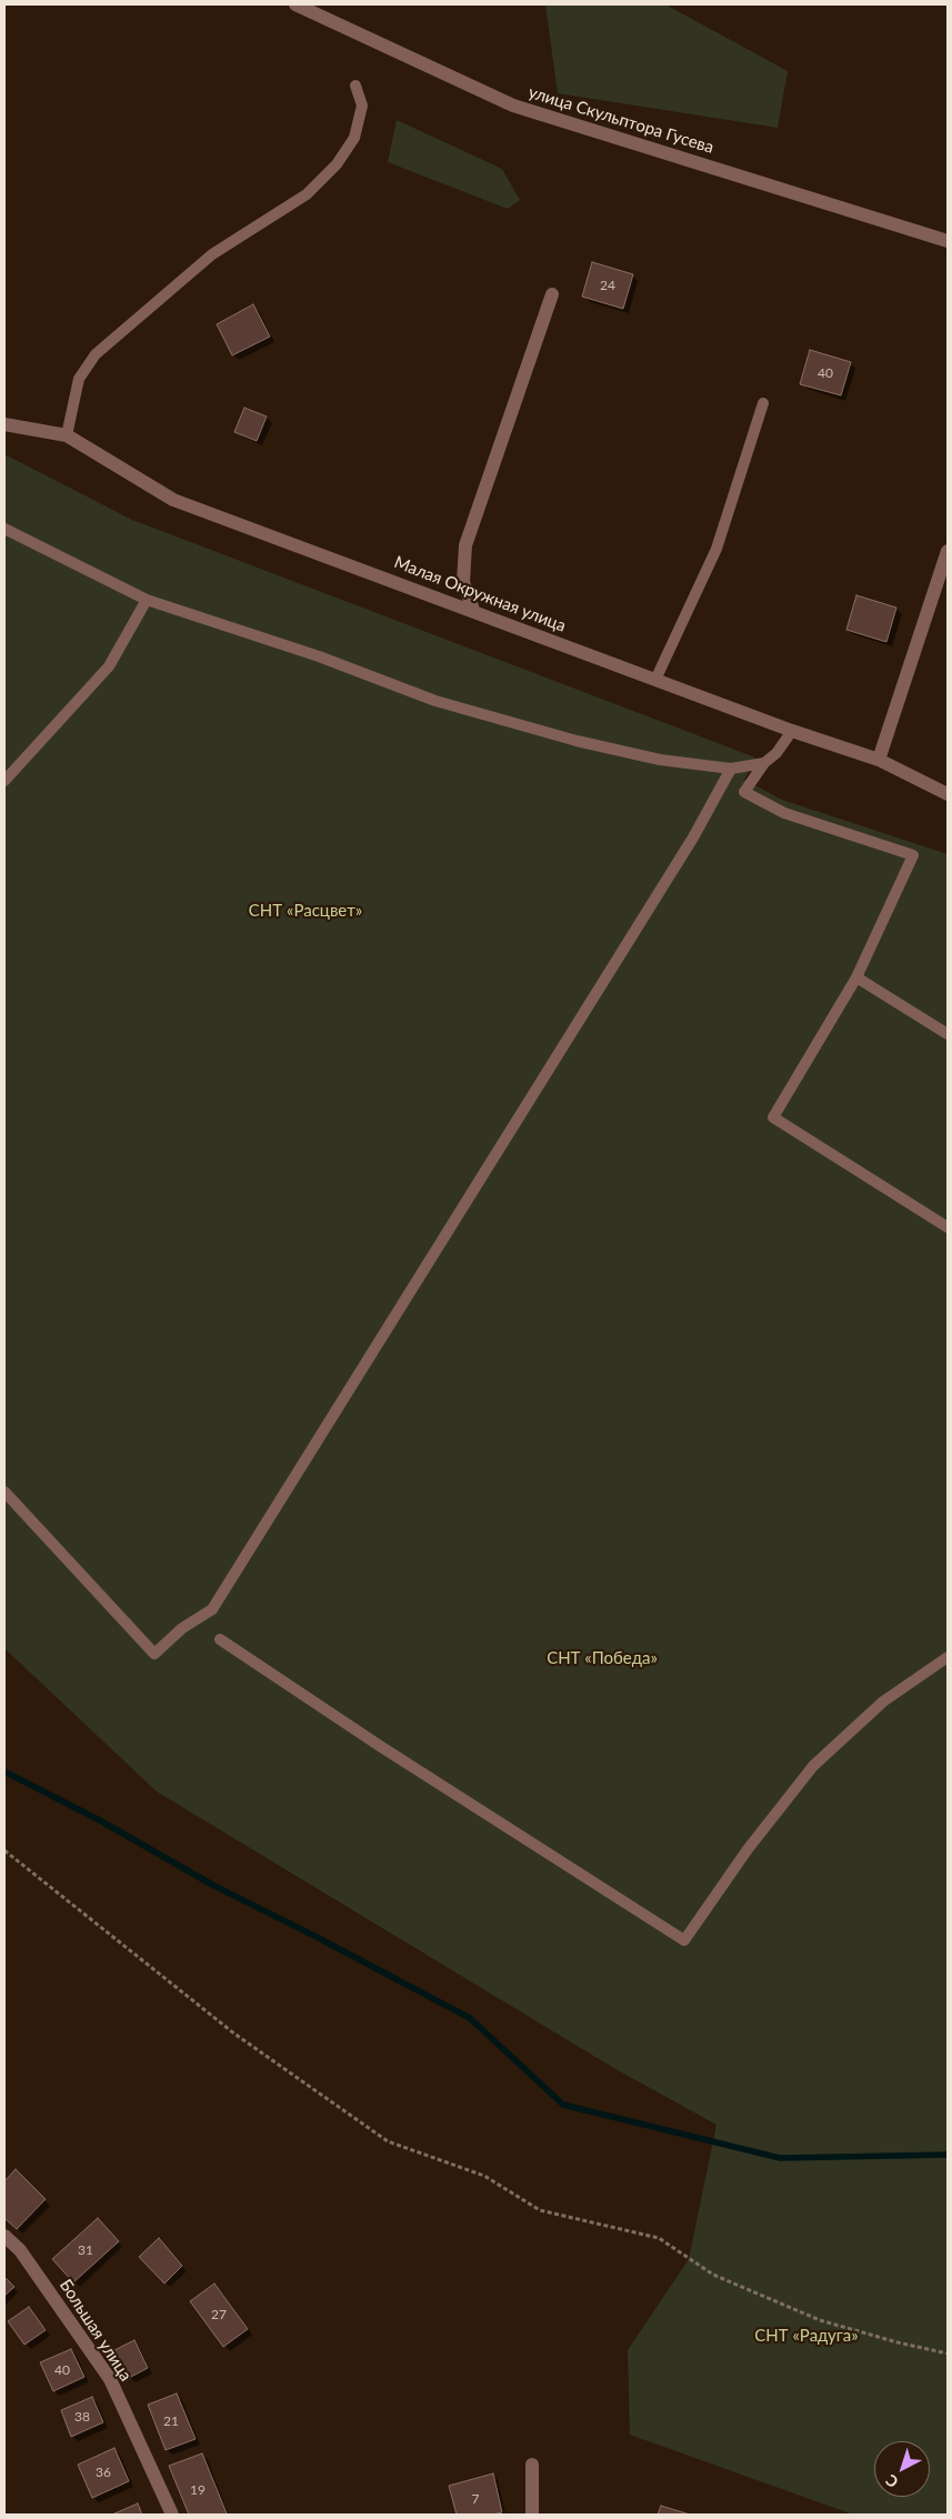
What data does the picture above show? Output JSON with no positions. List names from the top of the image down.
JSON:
{
  "streets": {
    "street": ["улица Скульптора Гусева", "Малая Окружная улица", "Большая улица"]
  },
  "parks": ["СНТ «Расцвет»", "СНТ «Победа»", "СНТ «Радуга»"],
  "house_numbers": [
    "24",
    "40",
    "31",
    "27",
    "40",
    "38",
    "21",
    "36",
    "19",
    "7"
  ],
  "north": "bottom left"
}
